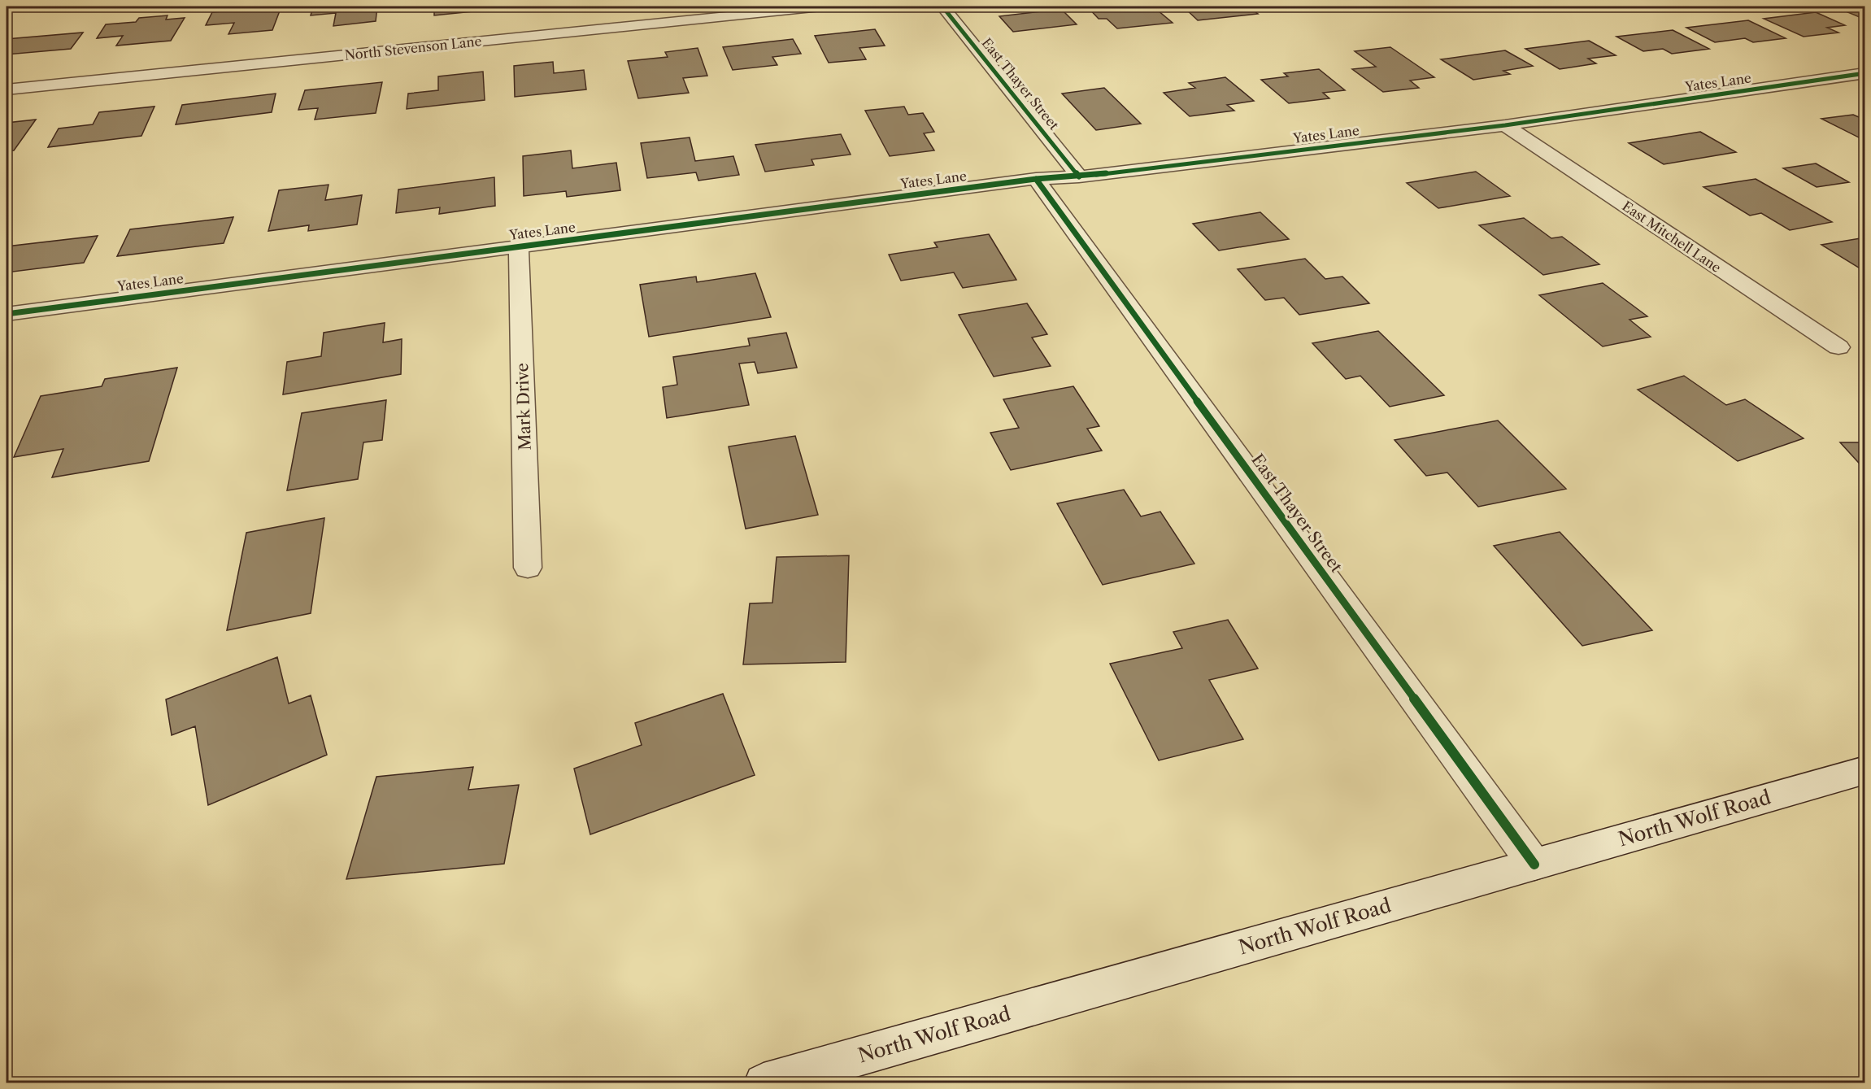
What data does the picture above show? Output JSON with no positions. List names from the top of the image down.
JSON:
{
  "streets": {
    "street": [
      "North Stevenson Lane",
      "Yates Lane",
      "East Thayer Street",
      "East Mitchell Lane",
      "Mark Drive",
      "North Wolf Road"
    ]
  },
  "crossings": [
    ["Yates Lane", "East Thayer Street"],
    ["Yates Lane", "East Mitchell Lane"],
    ["Yates Lane", "Mark Drive"],
    ["East Thayer Street", "North Wolf Road"]
  ]
}
